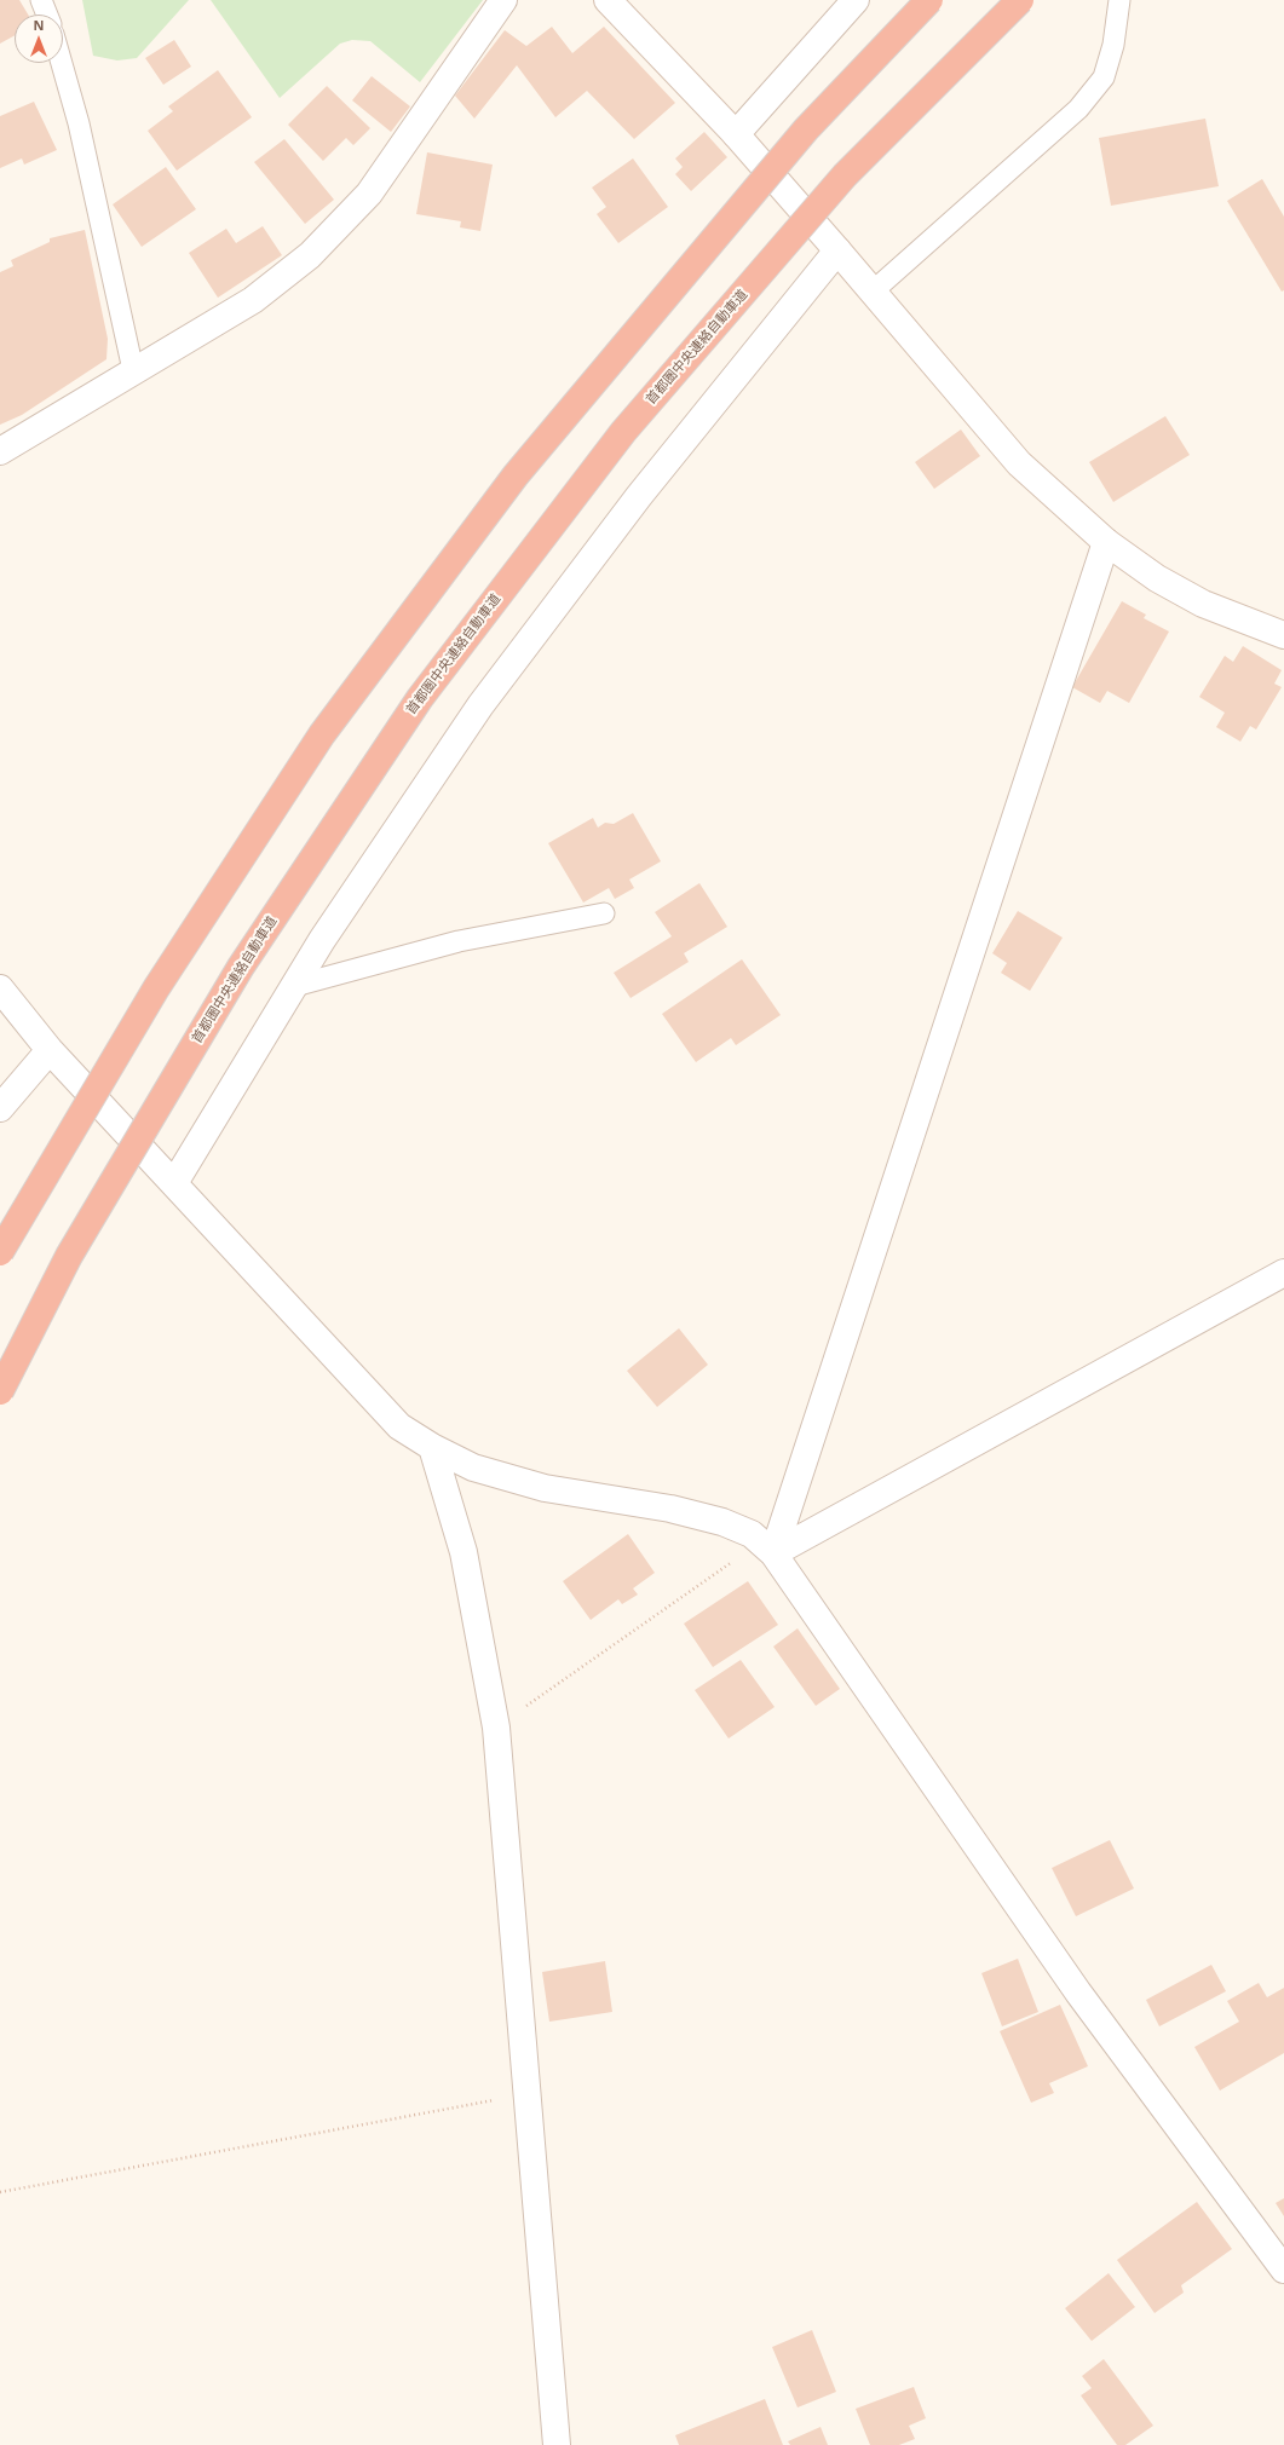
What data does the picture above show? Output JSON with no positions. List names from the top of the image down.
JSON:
{
  "streets": {
    "highway": ["首都圏中央連絡自動車道"]
  },
  "north": "top"
}
